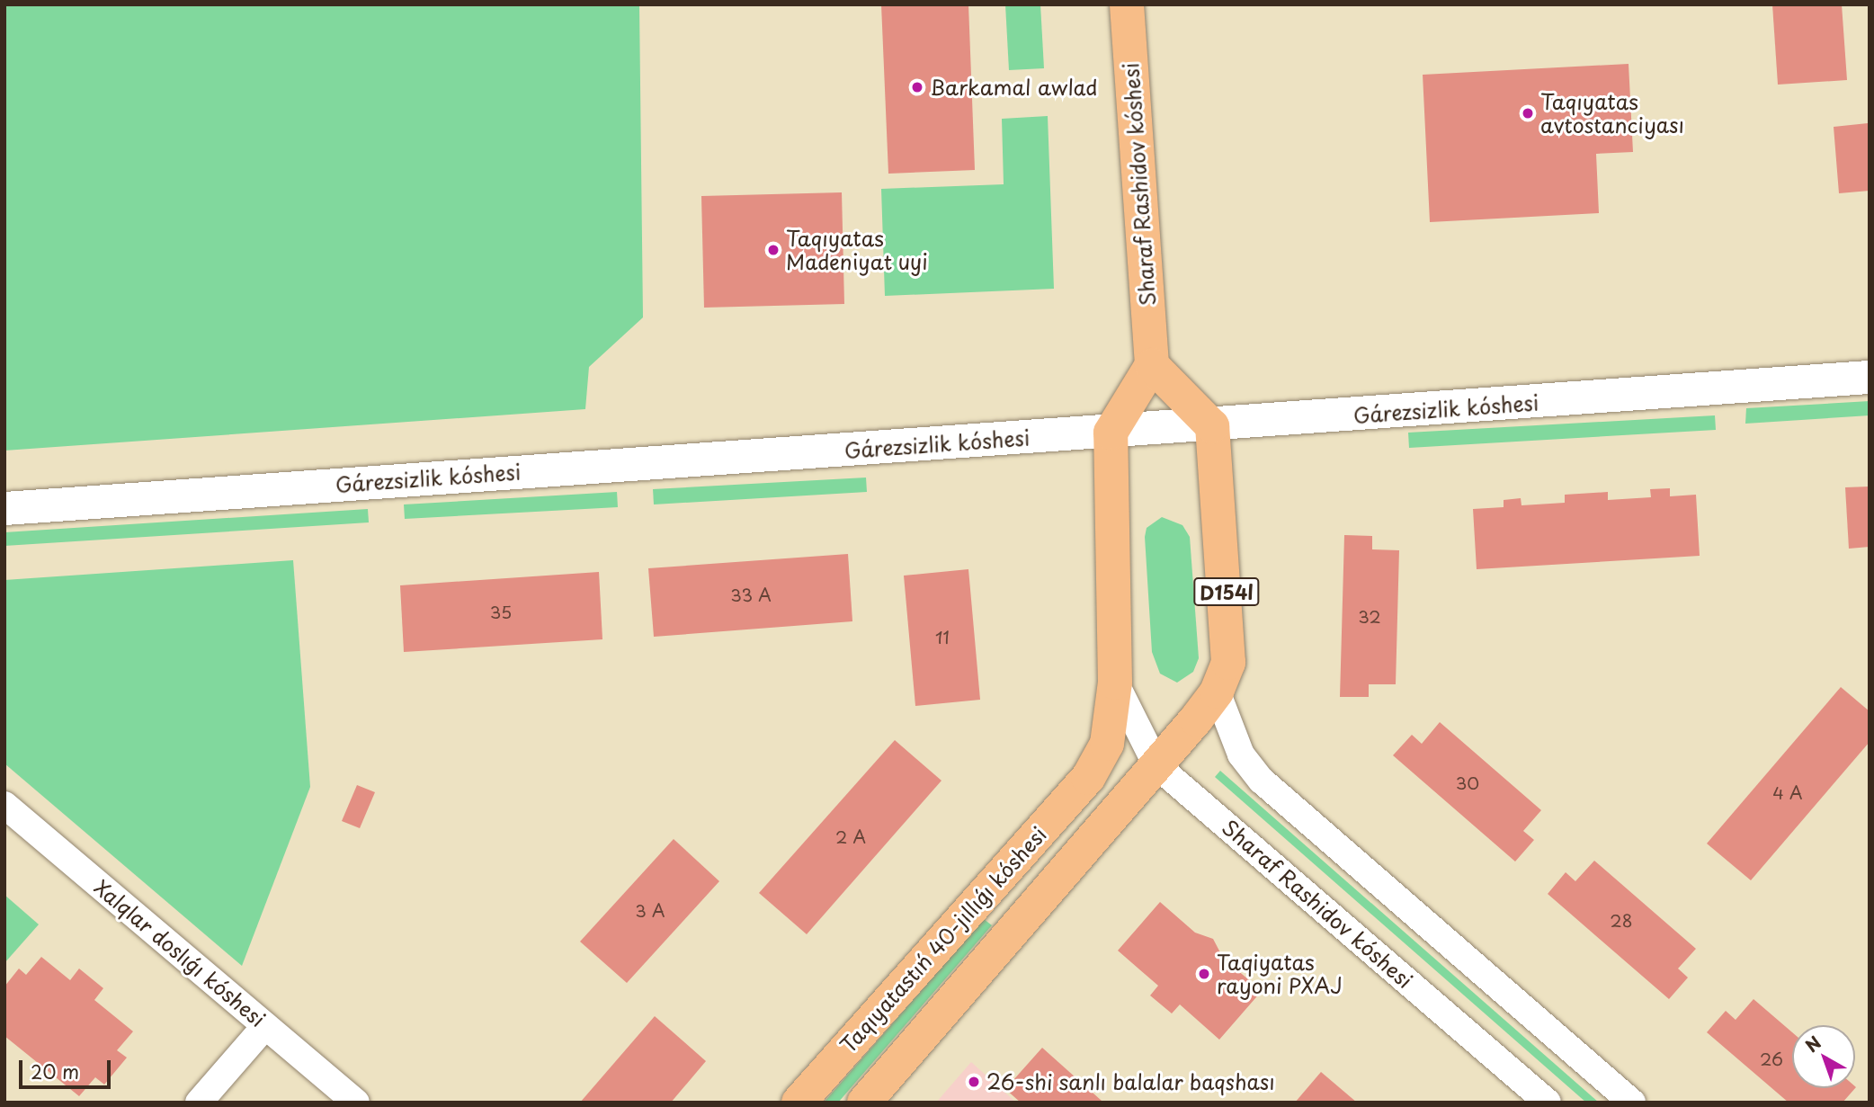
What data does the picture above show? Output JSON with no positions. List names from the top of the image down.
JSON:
{
  "streets": {
    "main road": ["Sharaf Rashidov kóshesi", "D154l", "Taqıyatastıń 40-jıllıǵı kóshesi"],
    "street": ["Gárezsizlik kóshesi", "Xalqlar doslıǵı kóshesi"]
  },
  "crossings": [
    ["Sharaf Rashidov kóshesi", "D154l"],
    ["Sharaf Rashidov kóshesi", "Taqıyatastıń 40-jıllıǵı kóshesi"],
    ["Gárezsizlik kóshesi", "D154l"],
    ["Gárezsizlik kóshesi", "Taqıyatastıń 40-jıllıǵı kóshesi"]
  ],
  "places": [
    "Barkamal awlad",
    "Taqıyatas avtostanciyası",
    "Taqıyatas Madeniyat uyi",
    "Taqiyatas rayoni PXAJ",
    "26-shi sanlı balalar baqshası"
  ],
  "house_numbers": [
    "33 А",
    "35",
    "32",
    "11",
    "30",
    "4 А",
    "2 А",
    "3 А",
    "28",
    "26"
  ],
  "scale_bar": "20 m",
  "north": "top left"
}
